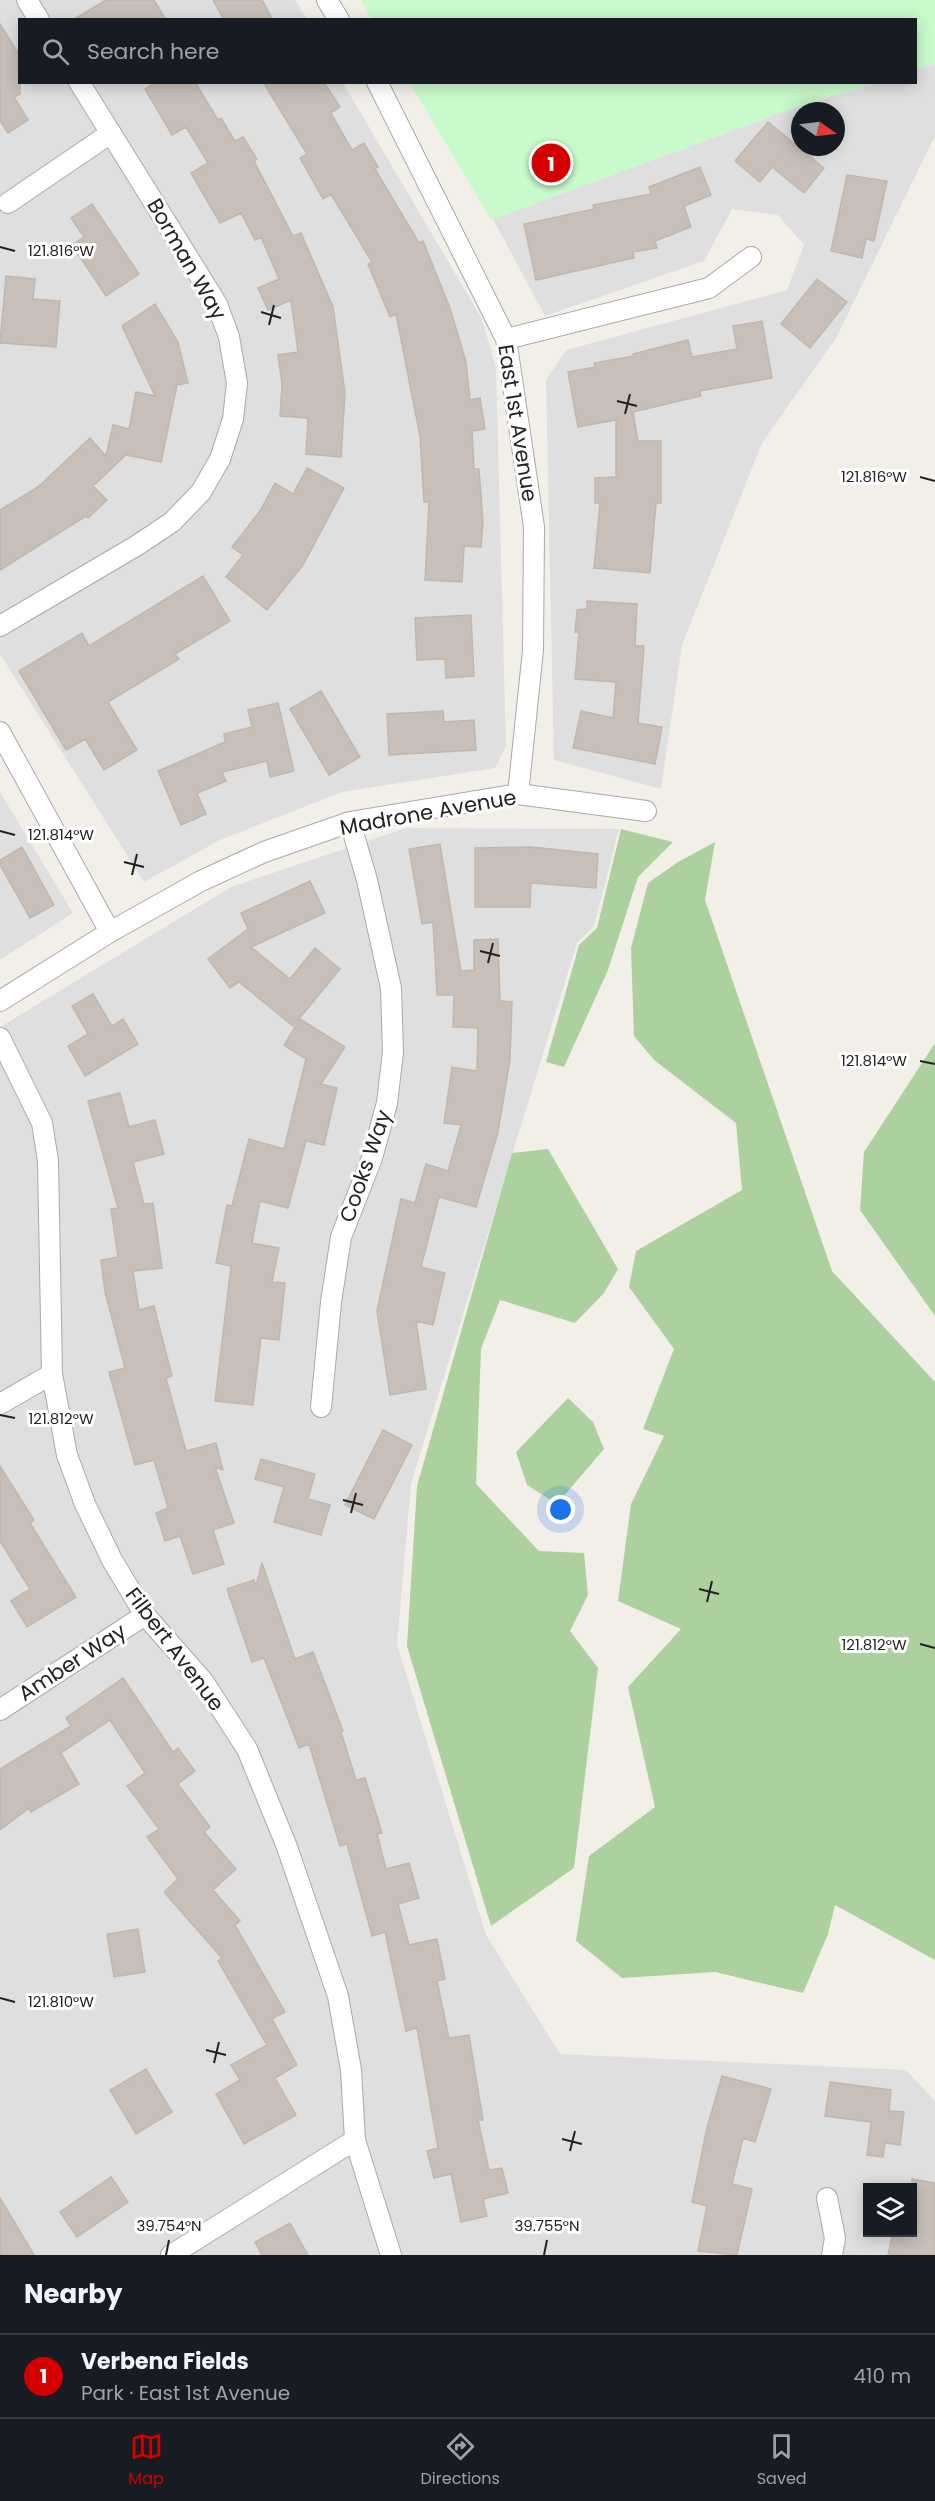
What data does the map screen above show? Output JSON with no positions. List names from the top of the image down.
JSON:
{
  "streets": {
    "street": [
      "Borman Way",
      "East 1st Avenue",
      "Madrone Avenue",
      "Cooks Way",
      "Filbert Avenue",
      "Amber Way"
    ]
  },
  "crossings": [
    ["East 1st Avenue", "Madrone Avenue"],
    ["Madrone Avenue", "Cooks Way"],
    ["Filbert Avenue", "Amber Way"]
  ],
  "north": "right",
  "page": {
    "search": "Search here",
    "pins": "1",
    "heading": "Nearby",
    "list": [
      {
        "mark": "1",
        "name": "Verbena Fields",
        "note": "Park · East 1st Avenue",
        "value": "410 m"
      }
    ],
    "nav": ["Map", "Directions", "Saved"]
  },
  "coordinates": [
    "121.816°W",
    "121.814°W",
    "121.812°W",
    "121.810°W",
    "39.754°N",
    "39.755°N"
  ]
}
